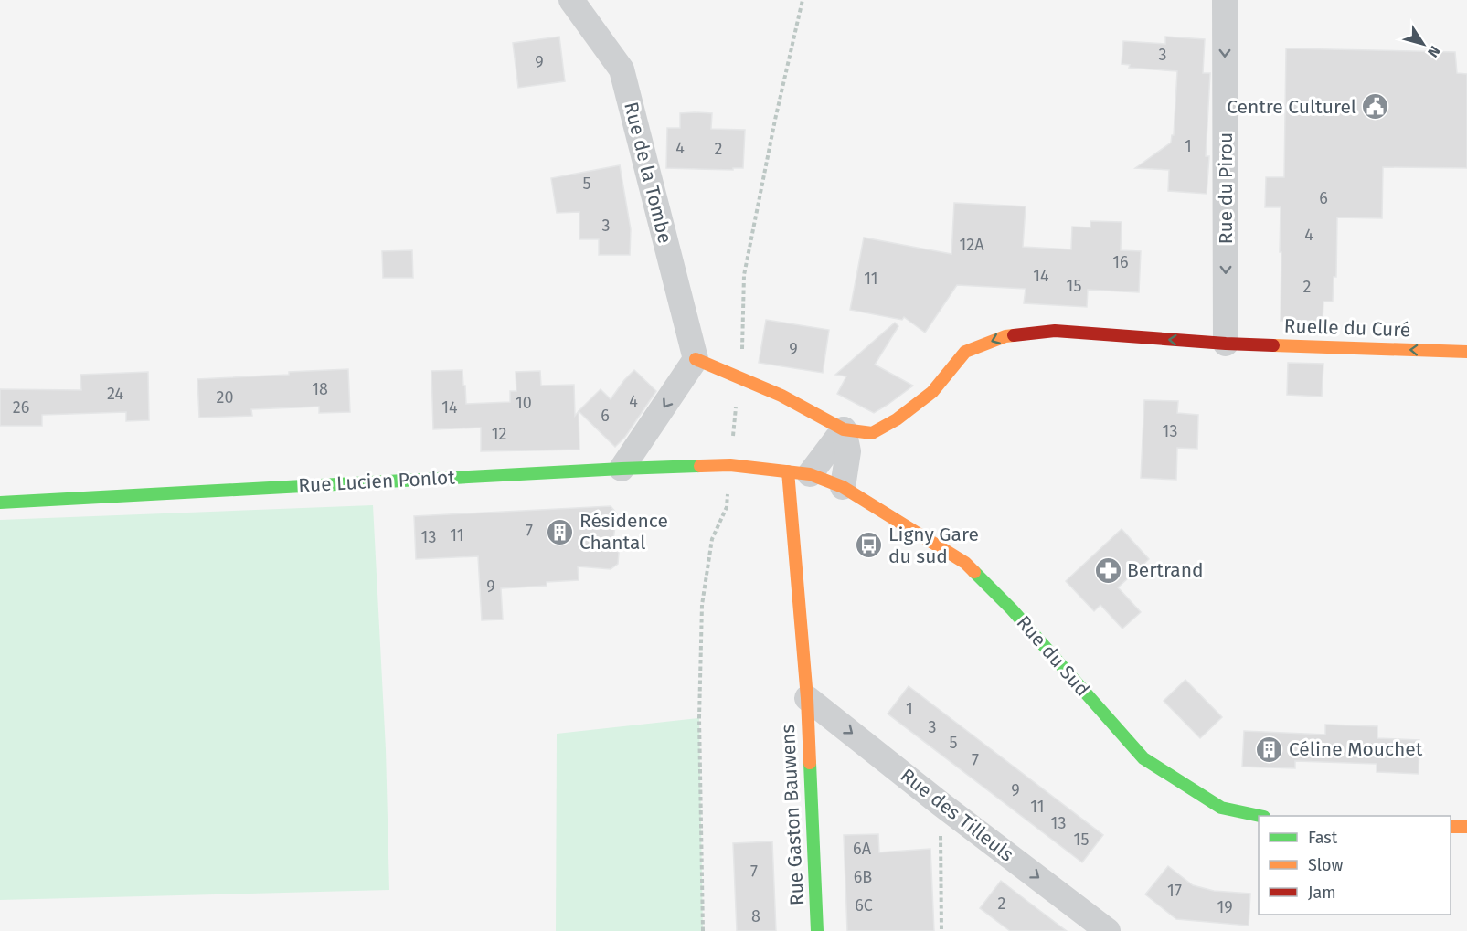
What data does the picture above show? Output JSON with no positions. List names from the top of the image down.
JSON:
{
  "streets": {
    "main road": [
      "Ruelle du Curé",
      "Rue Lucien Ponlot",
      "Rue du Sud",
      "Rue Gaston Bauwens"
    ],
    "street": ["Rue de la Tombe", "Rue du Pirou", "Rue des Tilleuls"]
  },
  "crossings": [
    ["Rue du Pirou", "Ruelle du Curé"],
    ["Rue Lucien Ponlot", "Rue du Sud"],
    ["Rue Gaston Bauwens", "Rue des Tilleuls"]
  ],
  "one_way": ["Rue du Pirou", "Ruelle du Curé", "Rue des Tilleuls"],
  "places": {
    "public building": ["Centre Culturel"],
    "building": ["Résidence Chantal", "Céline Mouchet"],
    "bus stop": ["Ligny Gare du sud"],
    "pharmacy": ["Bertrand"]
  },
  "house_numbers": [
    "3",
    "9",
    "1",
    "4",
    "2",
    "5",
    "6",
    "3",
    "4",
    "12A",
    "16",
    "14",
    "11",
    "15",
    "2",
    "9",
    "18",
    "24",
    "20",
    "4",
    "10",
    "26",
    "14",
    "6",
    "13",
    "12",
    "7",
    "11",
    "13",
    "9",
    "1",
    "3",
    "5",
    "7",
    "9",
    "11",
    "13",
    "15",
    "6A",
    "7",
    "6B",
    "17",
    "2",
    "6C",
    "19",
    "8"
  ],
  "legend": ["Fast", "Slow", "Jam"],
  "north": "bottom right"
}
